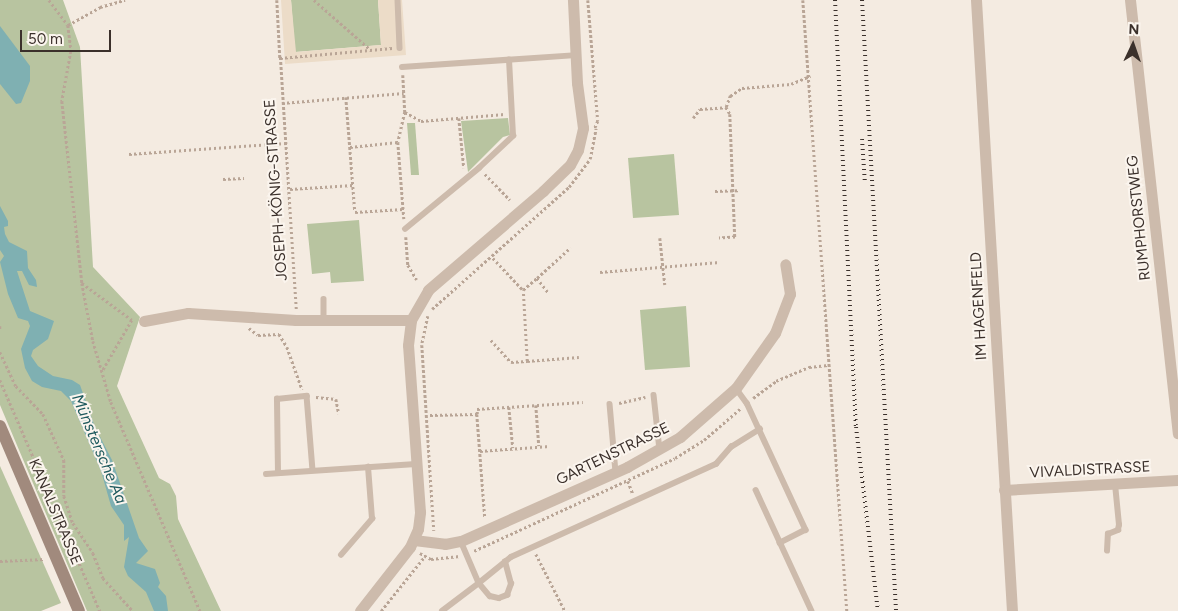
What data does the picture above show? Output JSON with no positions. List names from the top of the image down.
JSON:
{
  "streets": {
    "main road": ["KANALSTRASSE"],
    "street": [
      "RUMPHORSTWEG",
      "IM HAGENFELD",
      "GARTENSTRASSE",
      "VIVALDISTRASSE"
    ],
    "path": ["JOSEPH-KÖNIG-STRASSE"]
  },
  "crossings": [
    ["IM HAGENFELD", "VIVALDISTRASSE"]
  ],
  "water": ["Münstersche Aa"],
  "scale_bar": "50 m",
  "north": "top"
}
